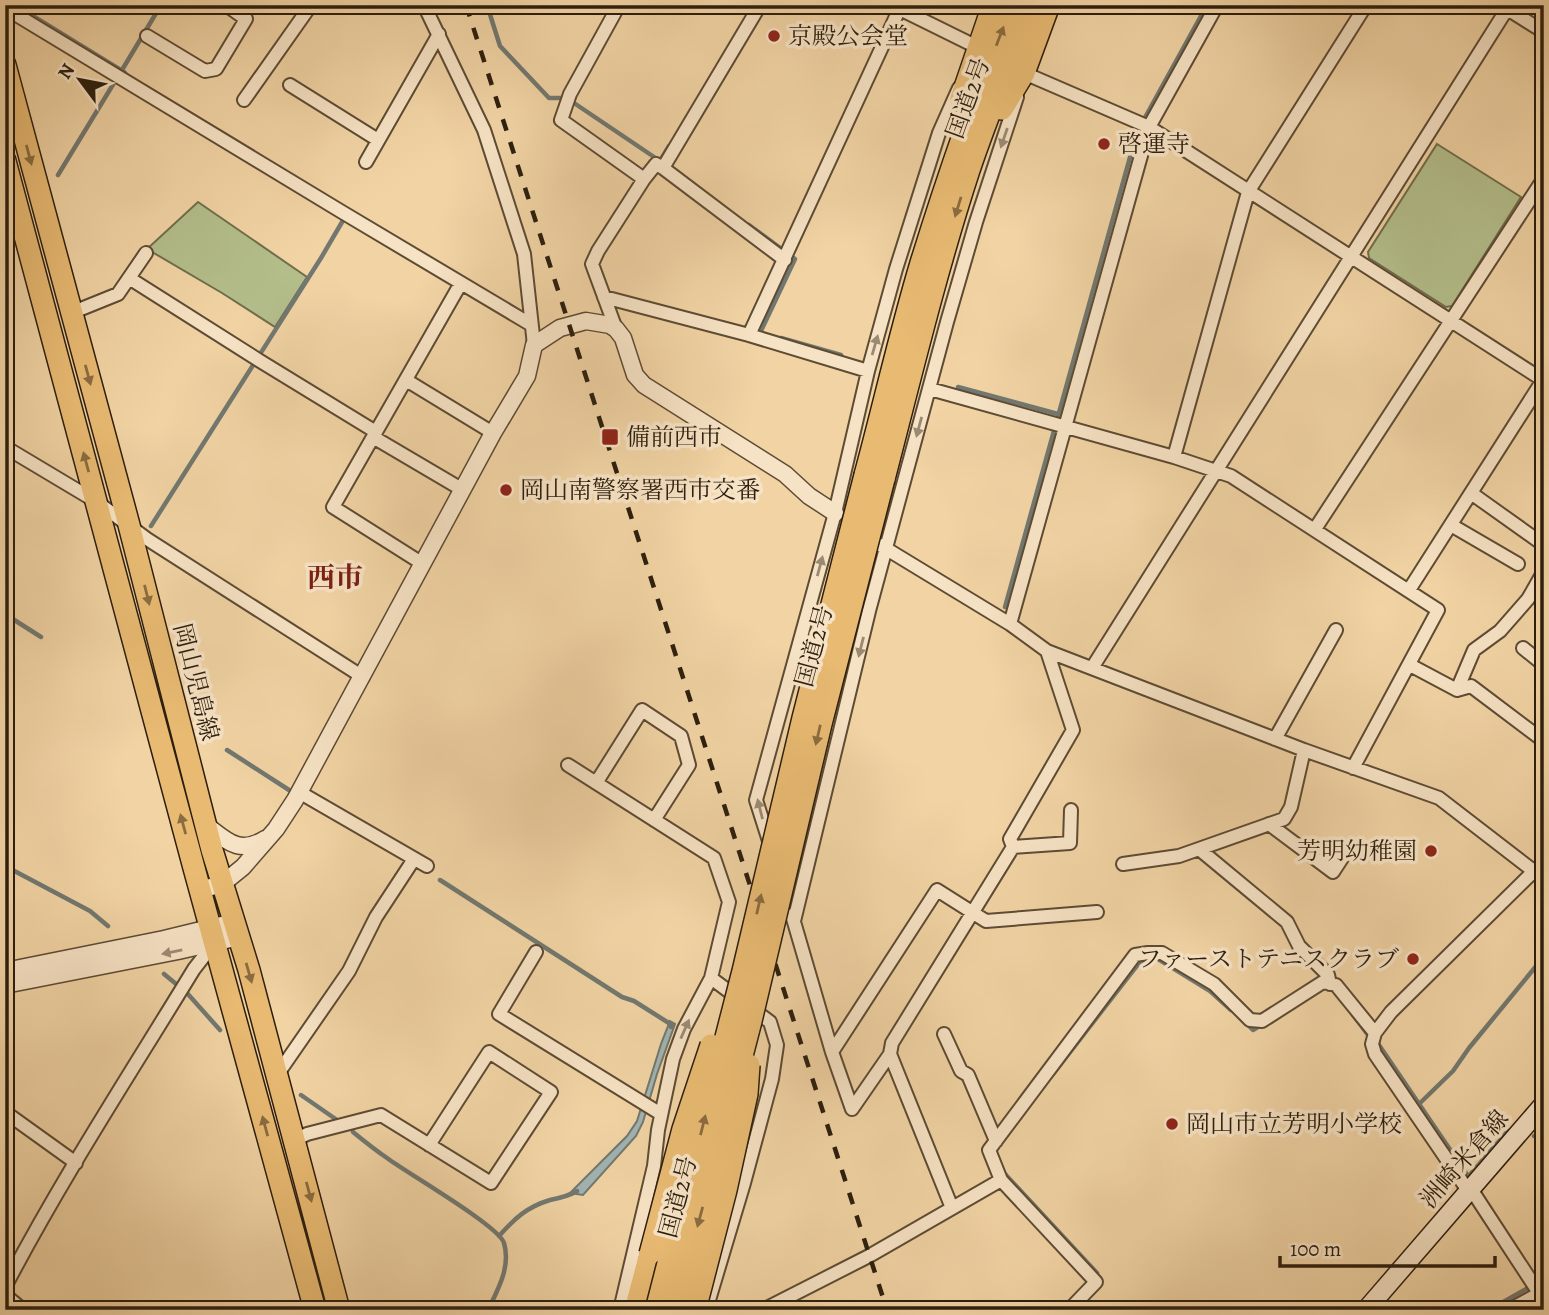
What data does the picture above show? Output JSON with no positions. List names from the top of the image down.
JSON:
{
  "streets": {
    "main road": ["国道2号", "岡山児島線", "洲崎米倉線"]
  },
  "districts": ["西市"],
  "places": {
    "other": [
      "京殿公会堂",
      "啓運寺",
      "岡山南警察署西市交番",
      "芳明幼稚園",
      "ファーストテニスクラブ",
      "岡山市立芳明小学校"
    ],
    "transit": ["備前西市"]
  },
  "scale_bar": "100 m",
  "north": "top left"
}
